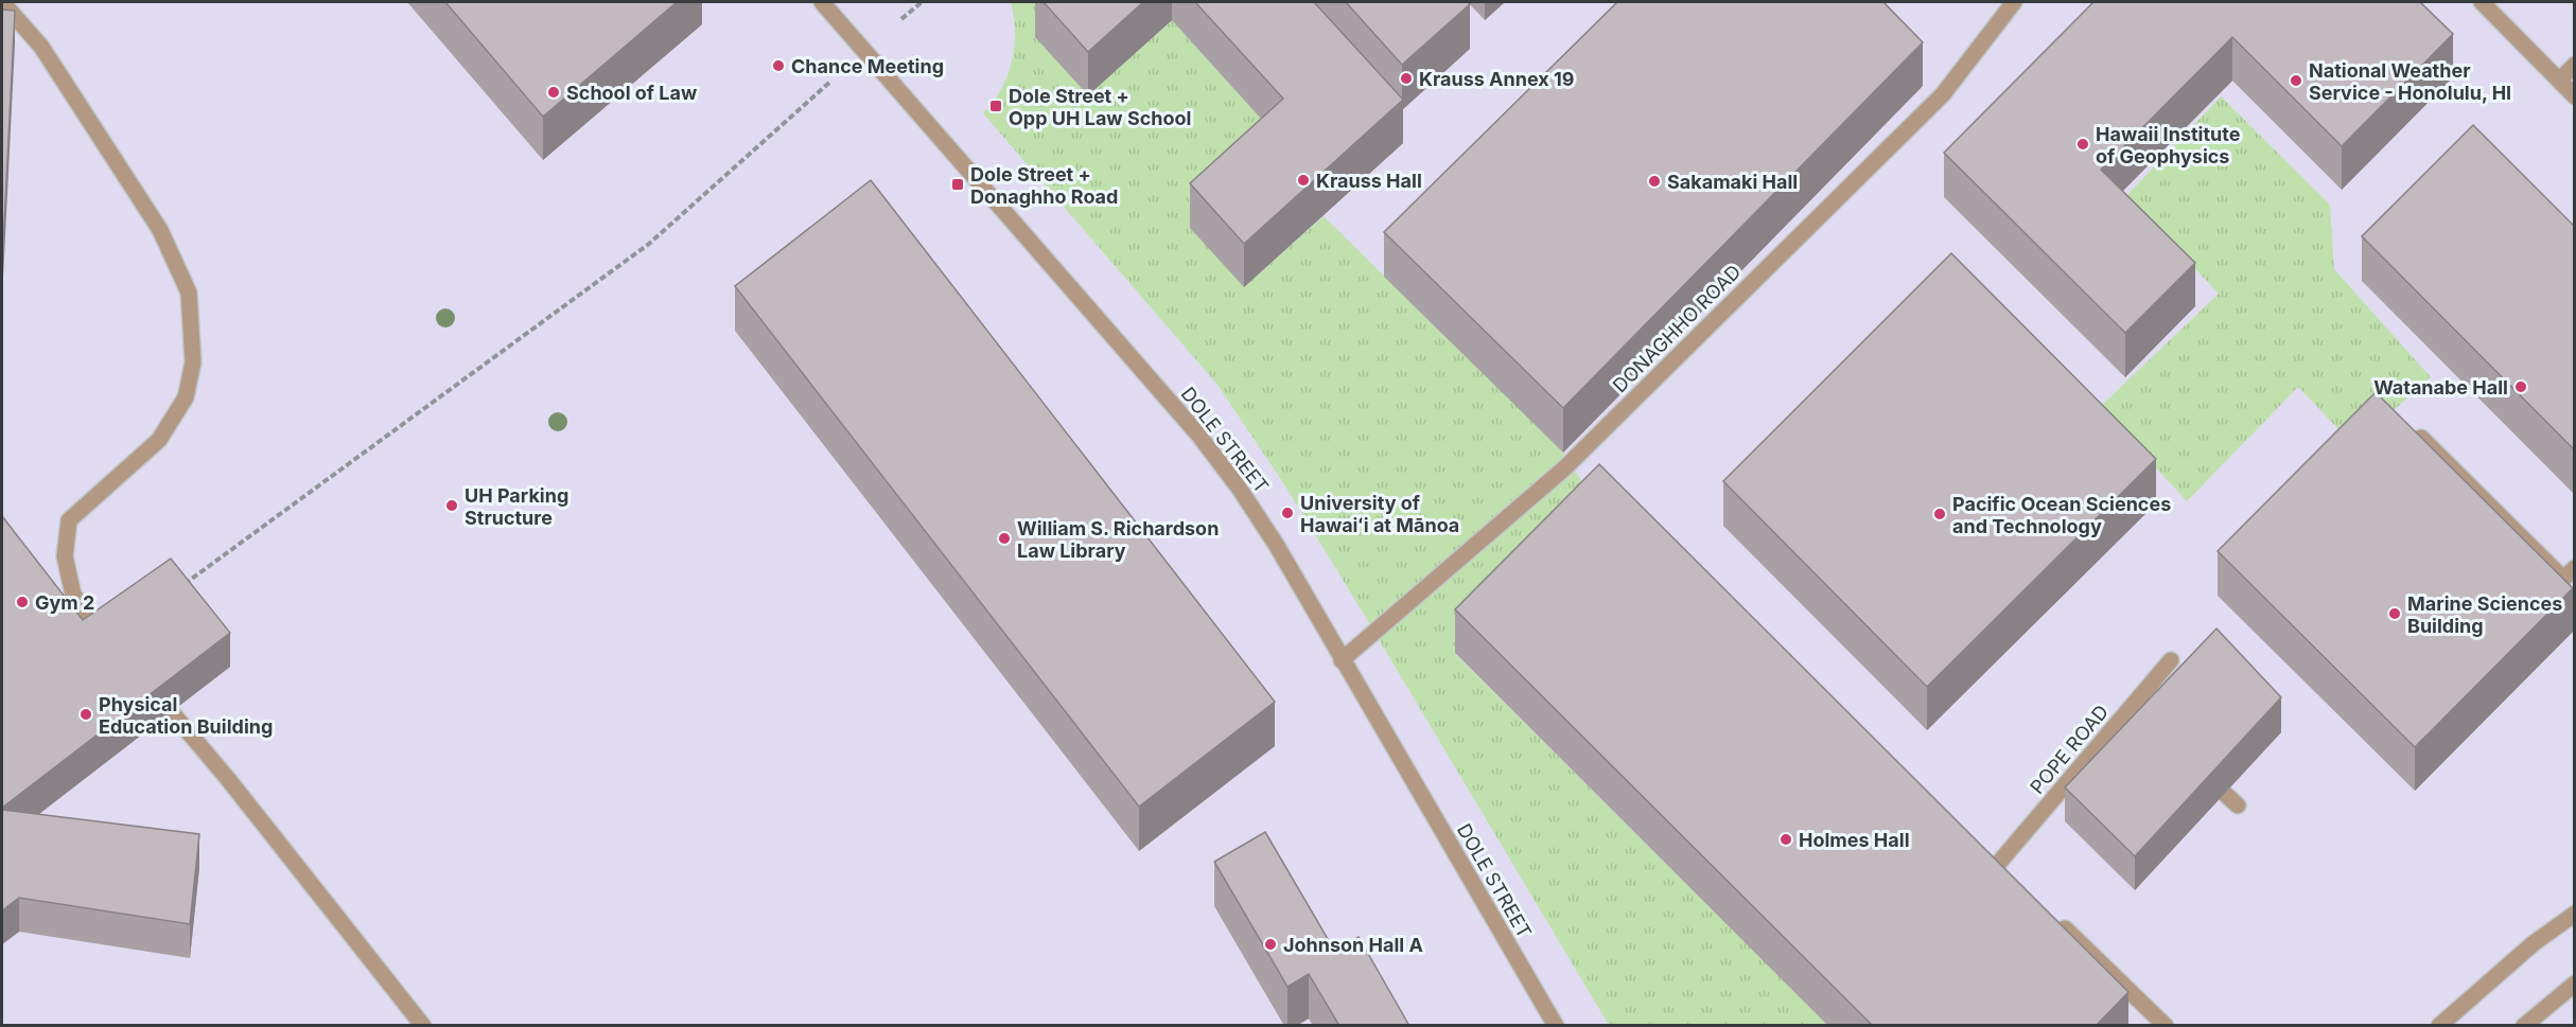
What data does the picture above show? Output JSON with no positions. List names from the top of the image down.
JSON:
{
  "streets": {
    "street": ["DONAGHHO ROAD", "DOLE STREET", "POPE ROAD"]
  },
  "crossings": [
    ["DONAGHHO ROAD", "DOLE STREET"]
  ],
  "places": {
    "other": [
      "Chance Meeting",
      "Krauss Annex 19",
      "National Weather Service - Honolulu, HI",
      "School of Law",
      "Hawaii Institute of Geophysics",
      "Krauss Hall",
      "Sakamaki Hall",
      "Watanabe Hall",
      "UH Parking Structure",
      "University of Hawaiʻi at Mānoa",
      "Pacific Ocean Sciences and Technology",
      "William S. Richardson Law Library",
      "Gym 2",
      "Marine Sciences Building",
      "Physical Education Building",
      "Holmes Hall",
      "Johnson Hall A"
    ],
    "transit": ["Dole Street + Opp UH Law School", "Dole Street + Donaghho Road"]
  }
}
